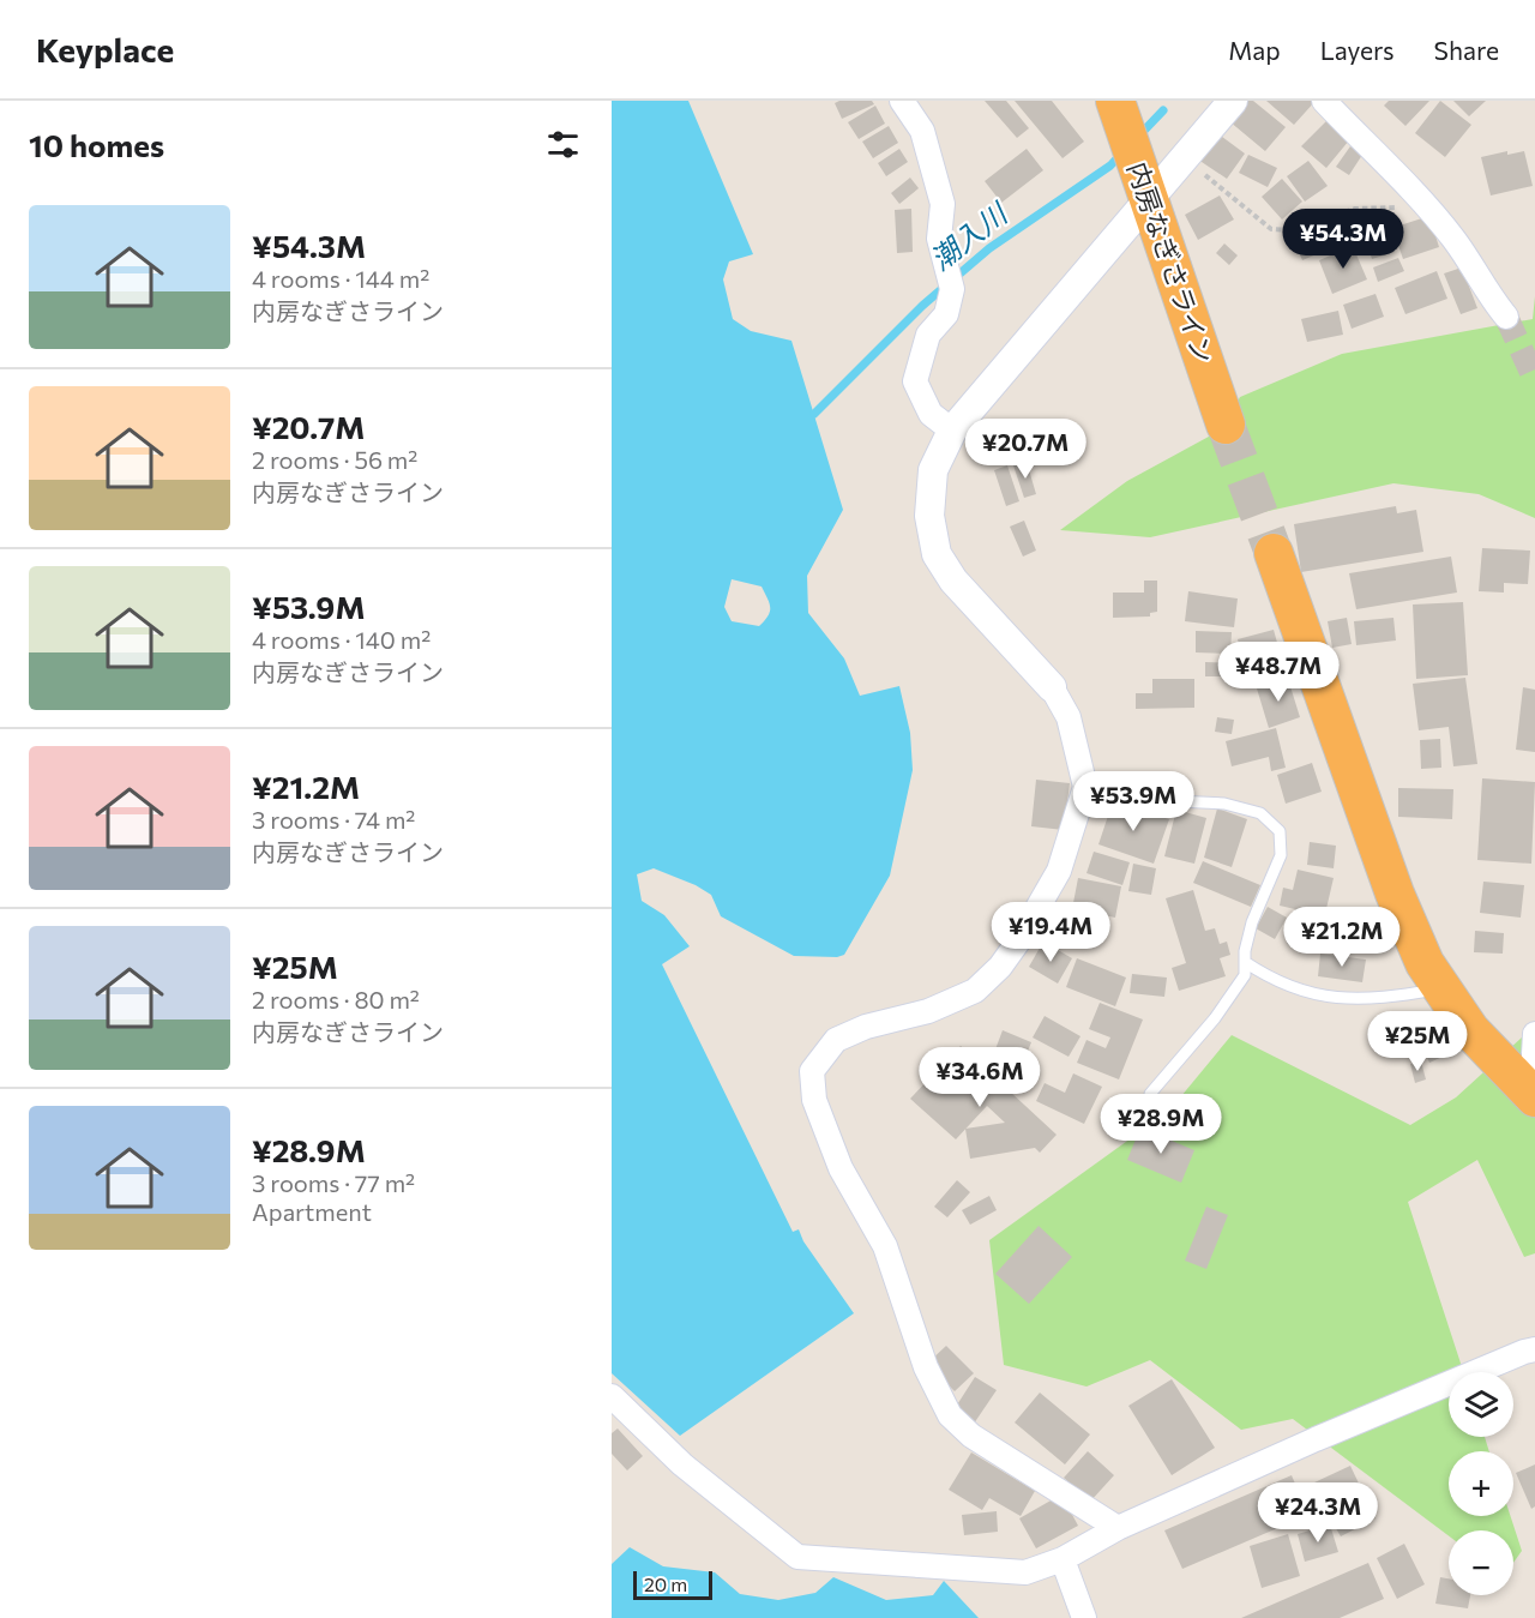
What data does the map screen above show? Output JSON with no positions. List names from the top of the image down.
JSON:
{
  "streets": {
    "highway": ["内房なぎさライン"]
  },
  "water": ["潮入川"],
  "scale_bar": "20 m",
  "page": {
    "header": "Keyplace",
    "nav": ["Map", "Layers", "Share"],
    "heading": "10 homes",
    "list": [
      {
        "name": "¥54.3M",
        "note": "4 rooms · 144 m² · 内房なぎさライン"
      },
      {
        "name": "¥20.7M",
        "note": "2 rooms · 56 m² · 内房なぎさライン"
      },
      {
        "name": "¥53.9M",
        "note": "4 rooms · 140 m² · 内房なぎさライン"
      },
      {
        "name": "¥21.2M",
        "note": "3 rooms · 74 m² · 内房なぎさライン"
      },
      {
        "name": "¥25M",
        "note": "2 rooms · 80 m² · 内房なぎさライン"
      },
      {
        "name": "¥28.9M",
        "note": "3 rooms · 77 m² · Apartment"
      }
    ],
    "price": [
      "¥54.3M",
      "¥20.7M",
      "¥48.7M",
      "¥53.9M",
      "¥19.4M",
      "¥21.2M",
      "¥25M",
      "¥34.6M",
      "¥28.9M",
      "¥24.3M"
    ],
    "map_buttons": ["+", "−"],
    "scale": "20 m"
  }
}
